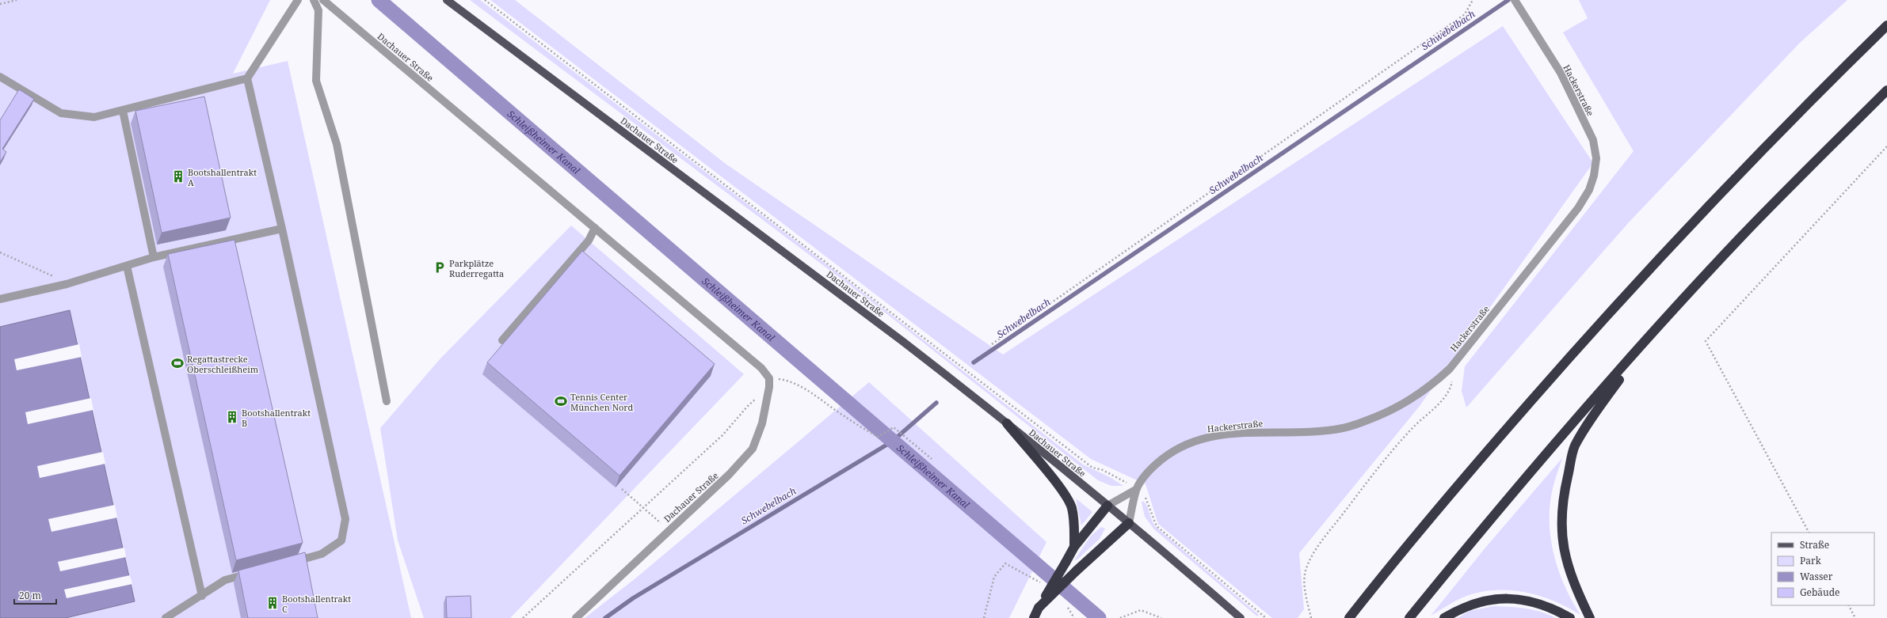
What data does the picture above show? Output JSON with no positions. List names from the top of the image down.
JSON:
{
  "streets": {
    "main road": ["Dachauer Straße"],
    "street": ["Hackerstraße"]
  },
  "crossings": [
    ["Dachauer Straße", "Hackerstraße"]
  ],
  "water": ["Schwebelbach", "Schleißheimer Kanal"],
  "places": {
    "building": ["Bootshallentrakt A", "Bootshallentrakt B", "Bootshallentrakt C"],
    "parking": ["Parkplätze Ruderregatta"],
    "sports": ["Regattastrecke Oberschleißheim", "Tennis Center München Nord"]
  },
  "legend": [
    "Straße",
    "Park",
    "Wasser",
    "Gebäude"
  ],
  "scale_bar": "20 m"
}
